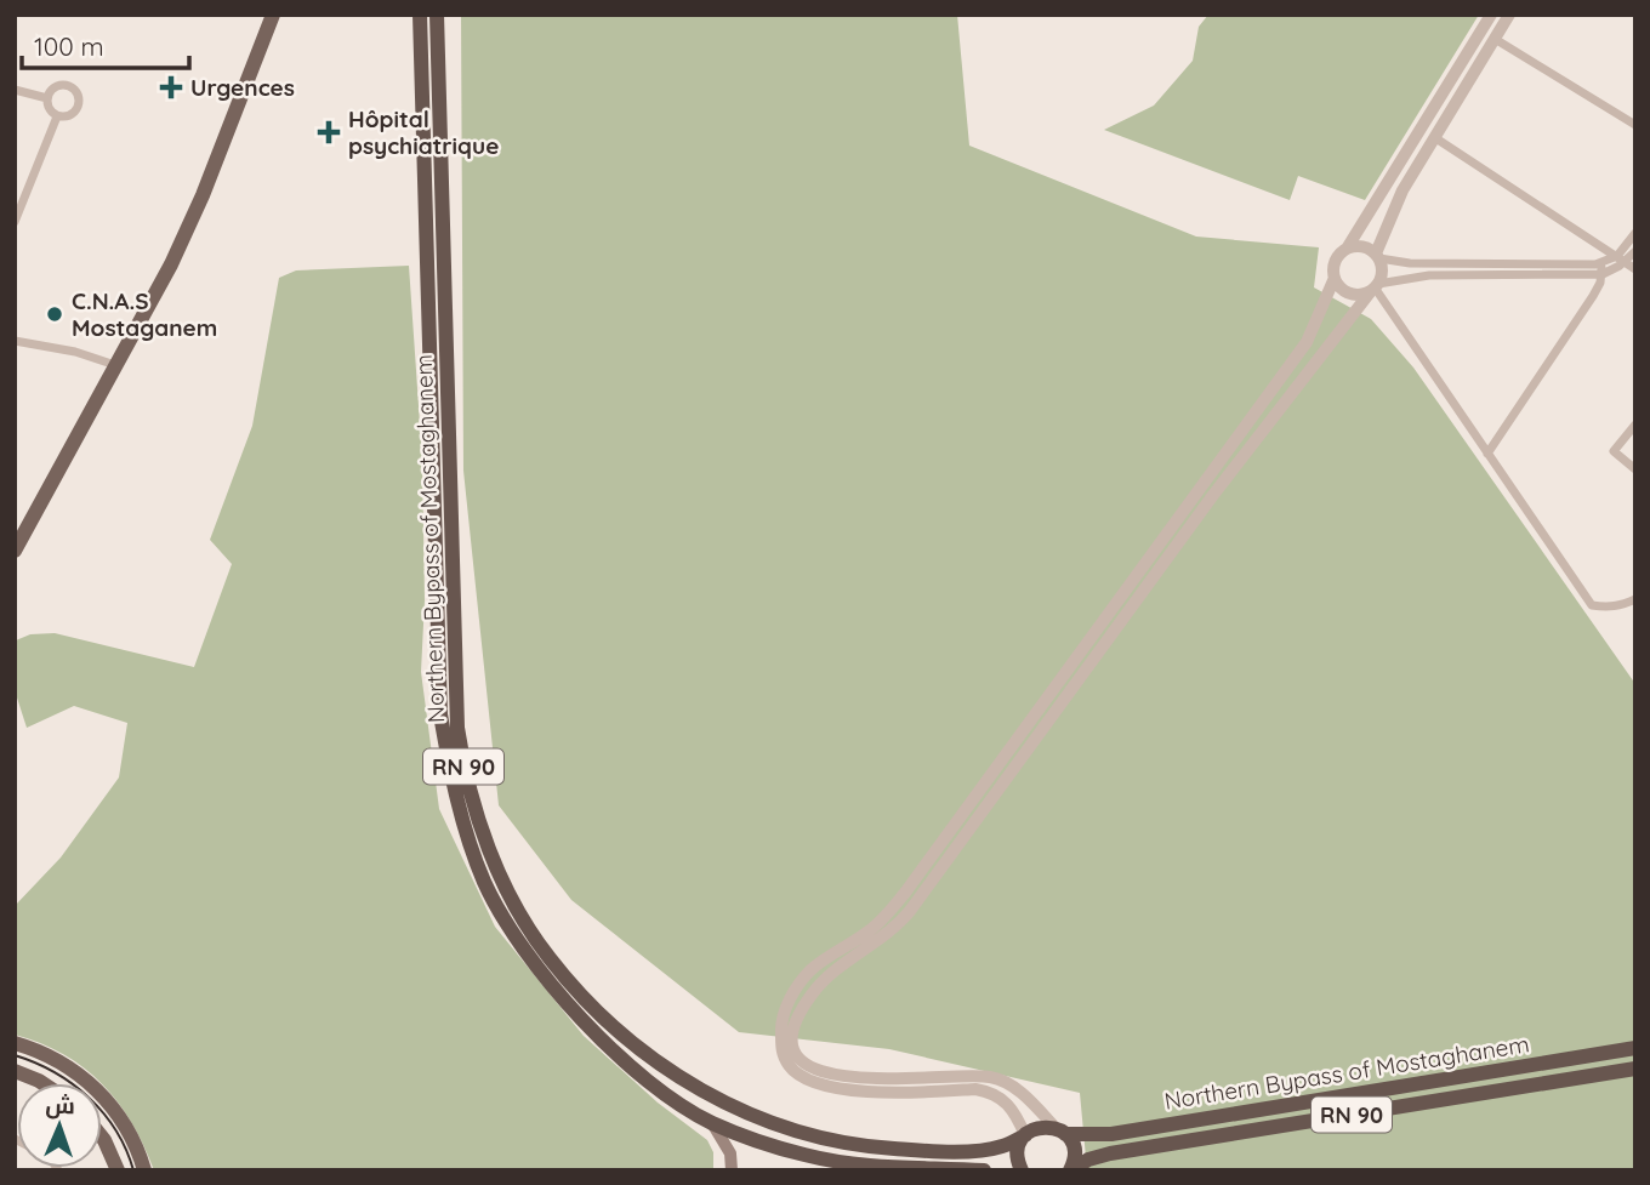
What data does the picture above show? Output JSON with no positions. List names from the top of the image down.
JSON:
{
  "streets": {
    "highway": ["Northern Bypass of Mostaghanem", "RN 90"]
  },
  "places": {
    "health": ["Urgences", "Hôpital psychiatrique"],
    "other": ["C.N.A.S Mostaganem"]
  },
  "scale_bar": "100 m",
  "north": "top"
}
